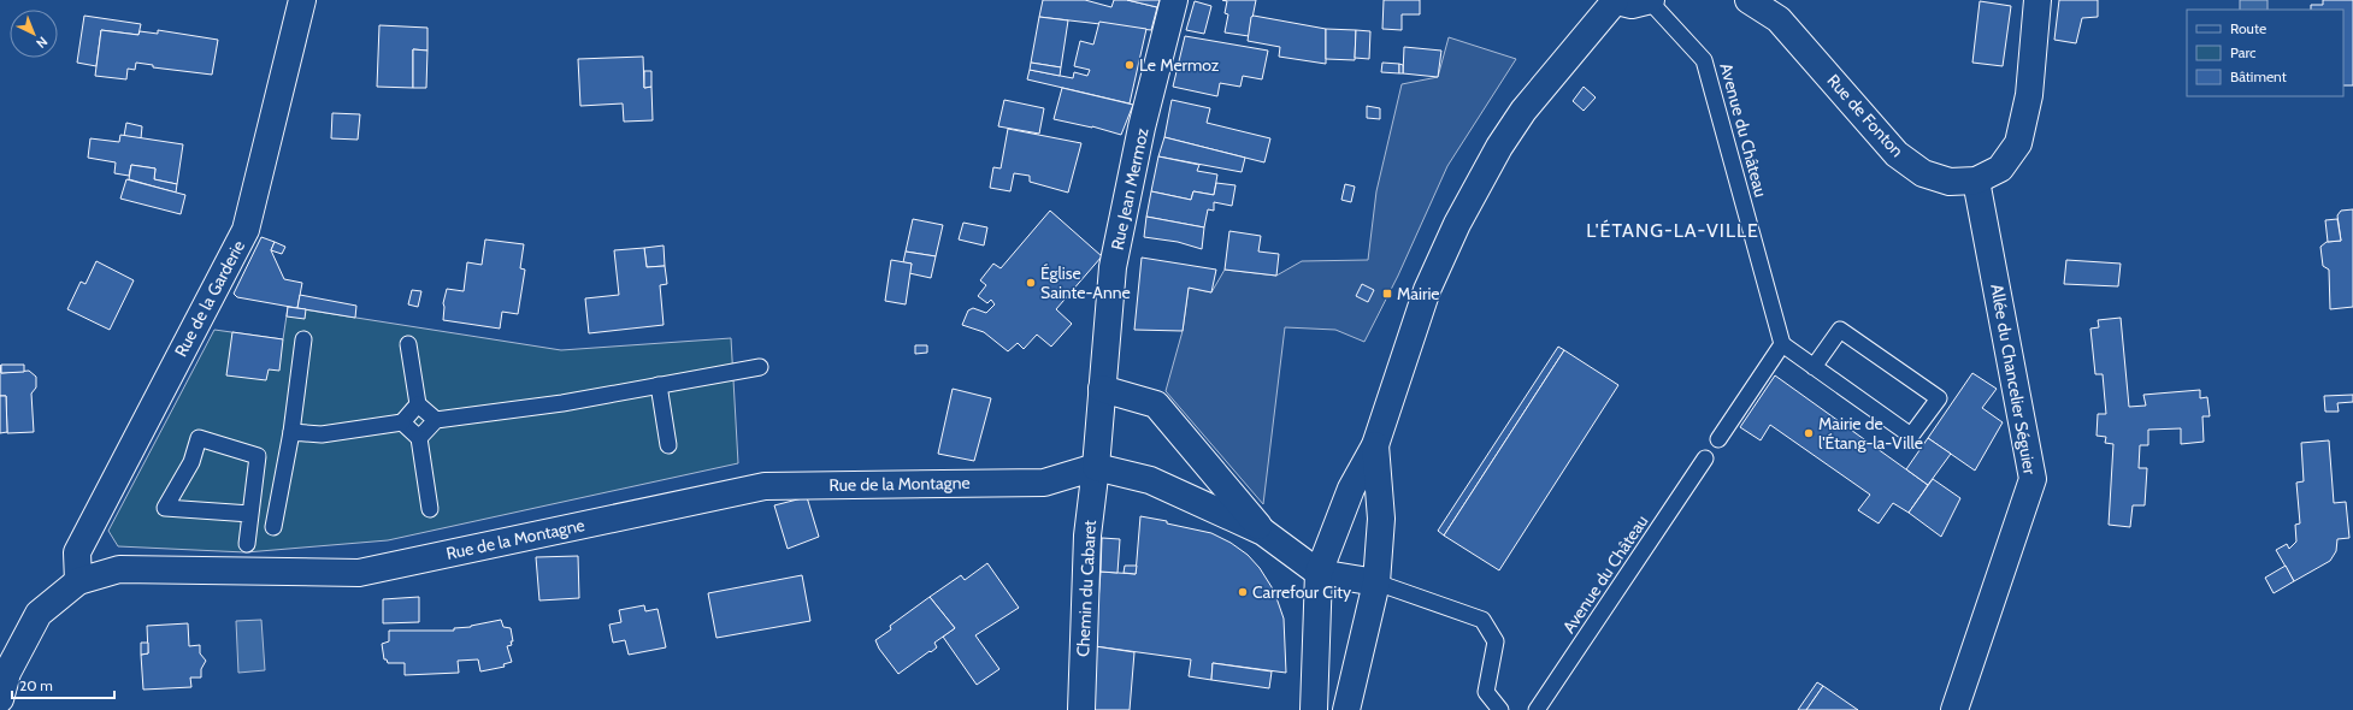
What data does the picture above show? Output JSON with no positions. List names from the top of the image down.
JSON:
{
  "streets": {
    "street": [
      "Rue de Fonton",
      "Rue Jean Mermoz",
      "Rue de la Garderie",
      "Allée du Chancelier Séguier",
      "Rue de la Montagne",
      "Chemin du Cabaret"
    ],
    "lane": ["Avenue du Château"]
  },
  "crossings": [
    ["Rue de Fonton", "Allée du Chancelier Séguier"],
    ["Rue Jean Mermoz", "Rue de la Montagne"],
    ["Rue Jean Mermoz", "Chemin du Cabaret"],
    ["Rue de la Garderie", "Rue de la Montagne"],
    ["Rue de la Montagne", "Chemin du Cabaret"]
  ],
  "districts": ["L'ÉTANG-LA-VILLE"],
  "places": {
    "other": [
      "Le Mermoz",
      "Église Sainte-Anne",
      "Mairie de l'Étang-la-Ville",
      "Carrefour City"
    ],
    "transit": ["Mairie"]
  },
  "legend": ["Route", "Parc", "Bâtiment"],
  "scale_bar": "20 m",
  "north": "bottom right"
}
